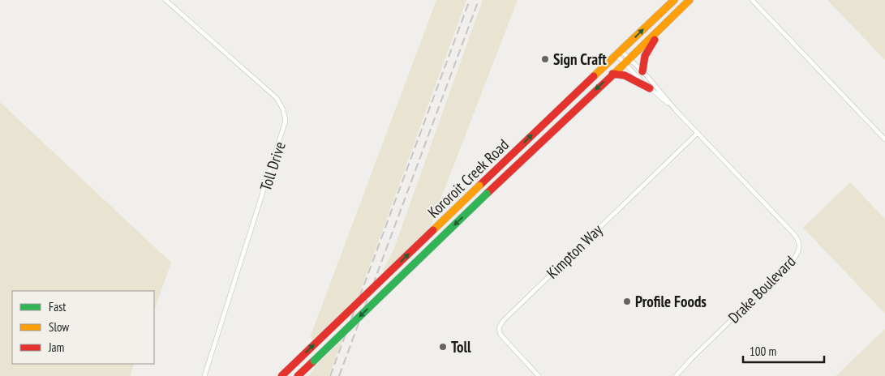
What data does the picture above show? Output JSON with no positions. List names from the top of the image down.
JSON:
{
  "streets": {
    "main road": ["Kororoit Creek Road"],
    "street": ["Toll Drive", "Kimpton Way", "Drake Boulevard"]
  },
  "crossings": [
    ["Kororoit Creek Road", "Drake Boulevard"],
    ["Kimpton Way", "Drake Boulevard"]
  ],
  "places": ["Sign Craft", "Profile Foods", "Toll"],
  "legend": ["Fast", "Slow", "Jam"],
  "scale_bar": "100 m"
}
